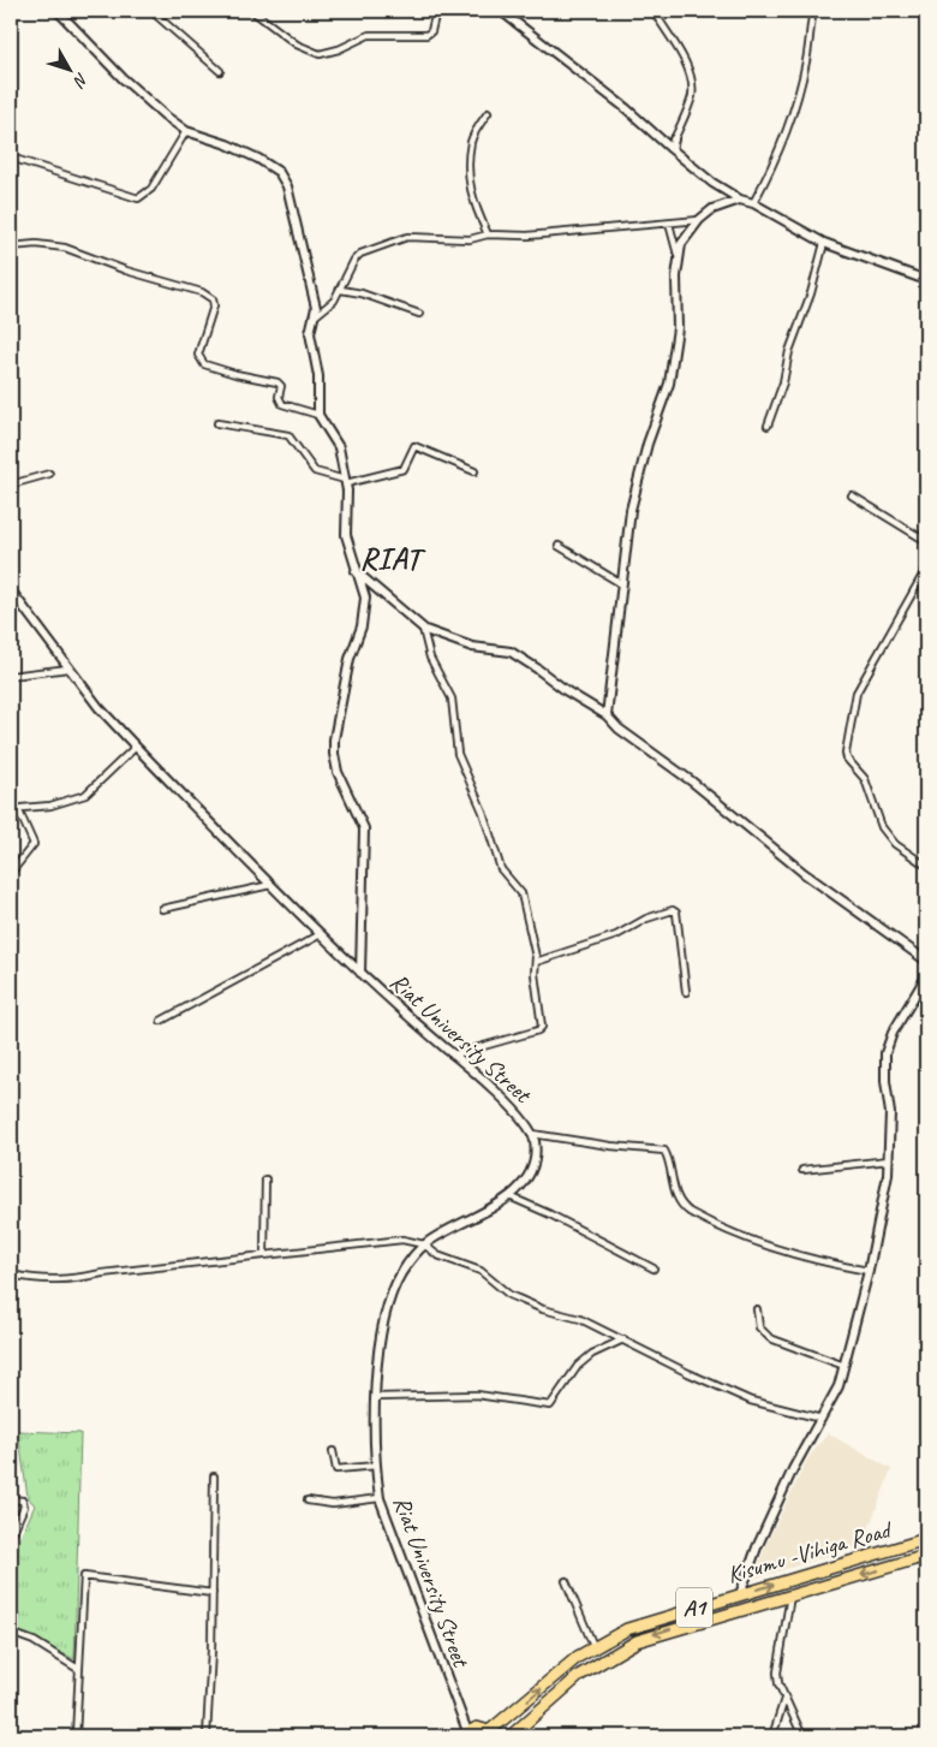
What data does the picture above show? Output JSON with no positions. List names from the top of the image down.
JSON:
{
  "streets": {
    "highway": ["Kisumu -Vihiga Road", "A1"],
    "street": ["Riat University Street"]
  },
  "crossings": [
    ["Riat University Street", "A1"],
    ["Kisumu -Vihiga Road", "A1"]
  ],
  "districts": ["RIAT"],
  "north": "bottom right"
}
